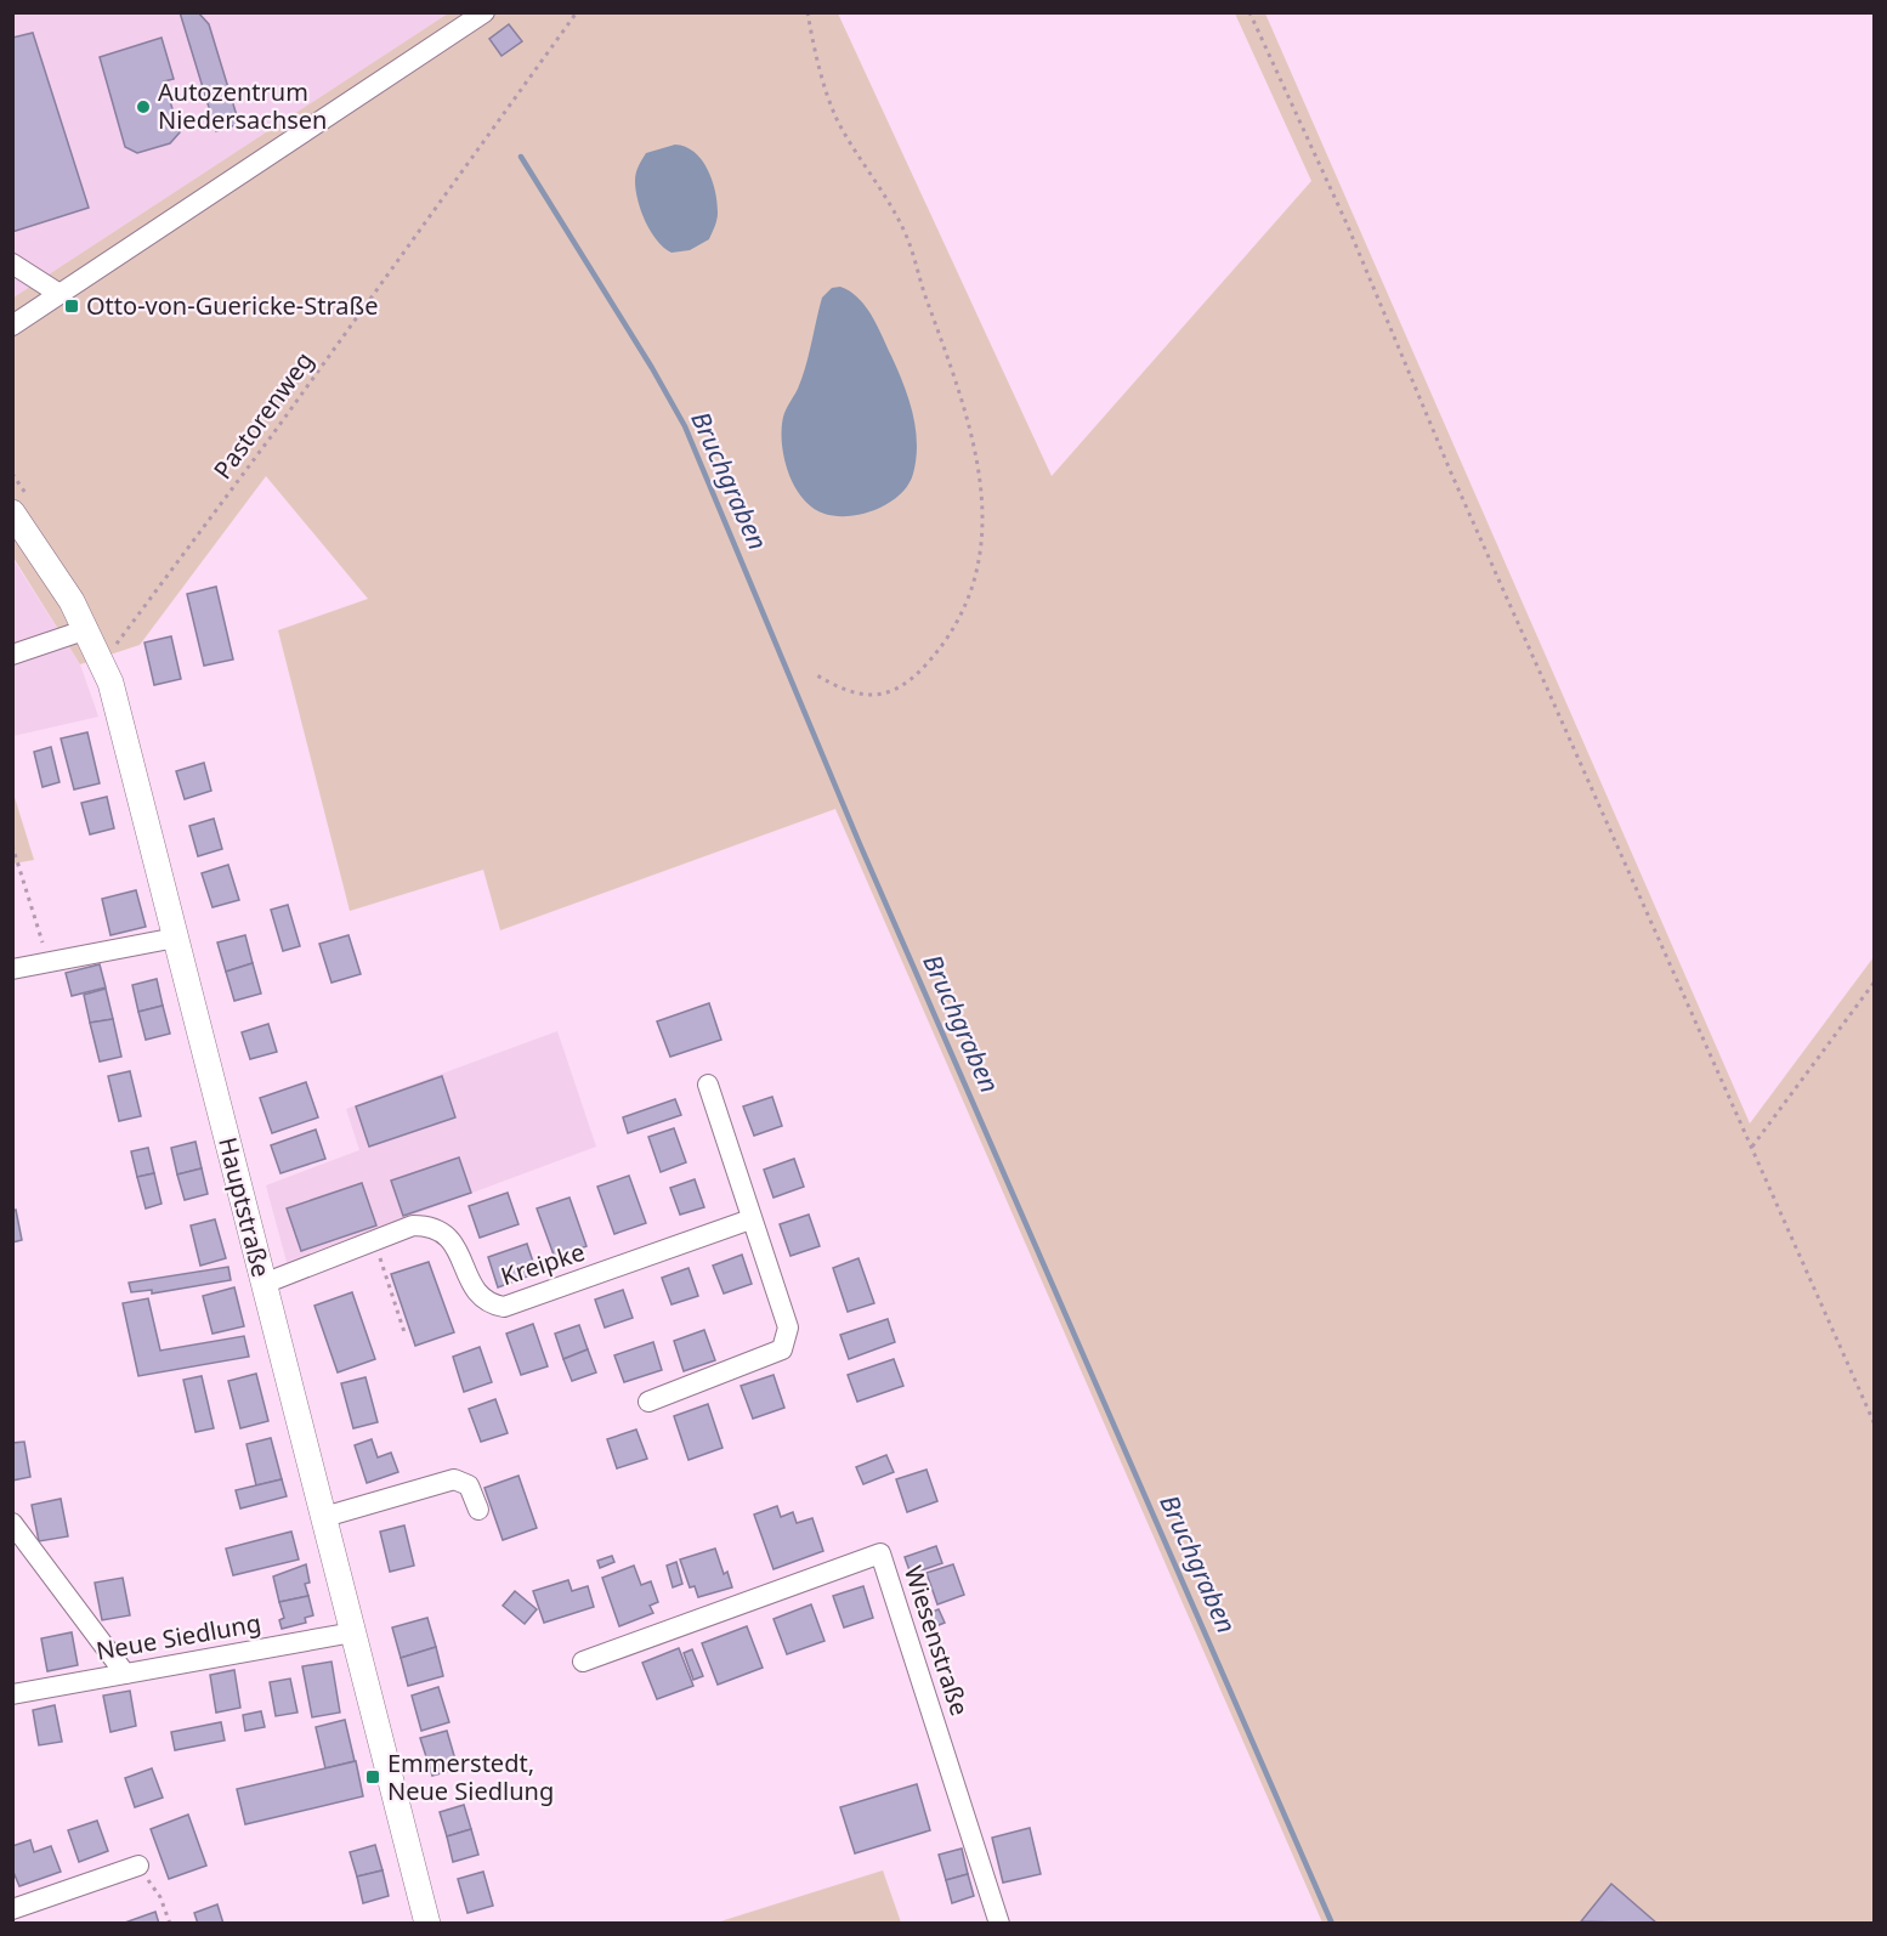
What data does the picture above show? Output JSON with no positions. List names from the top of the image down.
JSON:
{
  "streets": {
    "main road": ["Hauptstraße"],
    "street": ["Kreipke", "Neue Siedlung", "Wiesenstraße"],
    "path": ["Pastorenweg"]
  },
  "crossings": [
    ["Pastorenweg", "Hauptstraße"],
    ["Hauptstraße", "Kreipke"],
    ["Hauptstraße", "Neue Siedlung"]
  ],
  "water": ["Bruchgraben"],
  "places": {
    "other": ["Autozentrum Niedersachsen"],
    "transit": ["Otto-von-Guericke-Straße", "Emmerstedt, Neue Siedlung"]
  }
}
